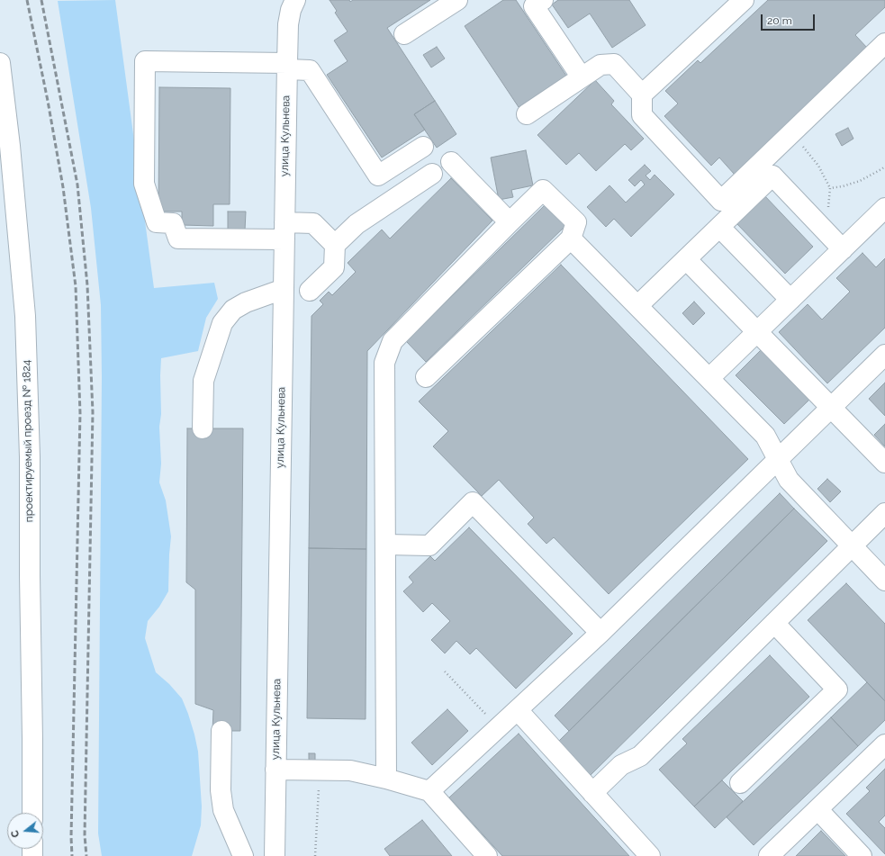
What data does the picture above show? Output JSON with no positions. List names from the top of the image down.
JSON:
{
  "streets": {
    "street": ["улица Кульнева", "проектируемый проезд № 1824"]
  },
  "scale_bar": "20 m",
  "north": "left"
}
